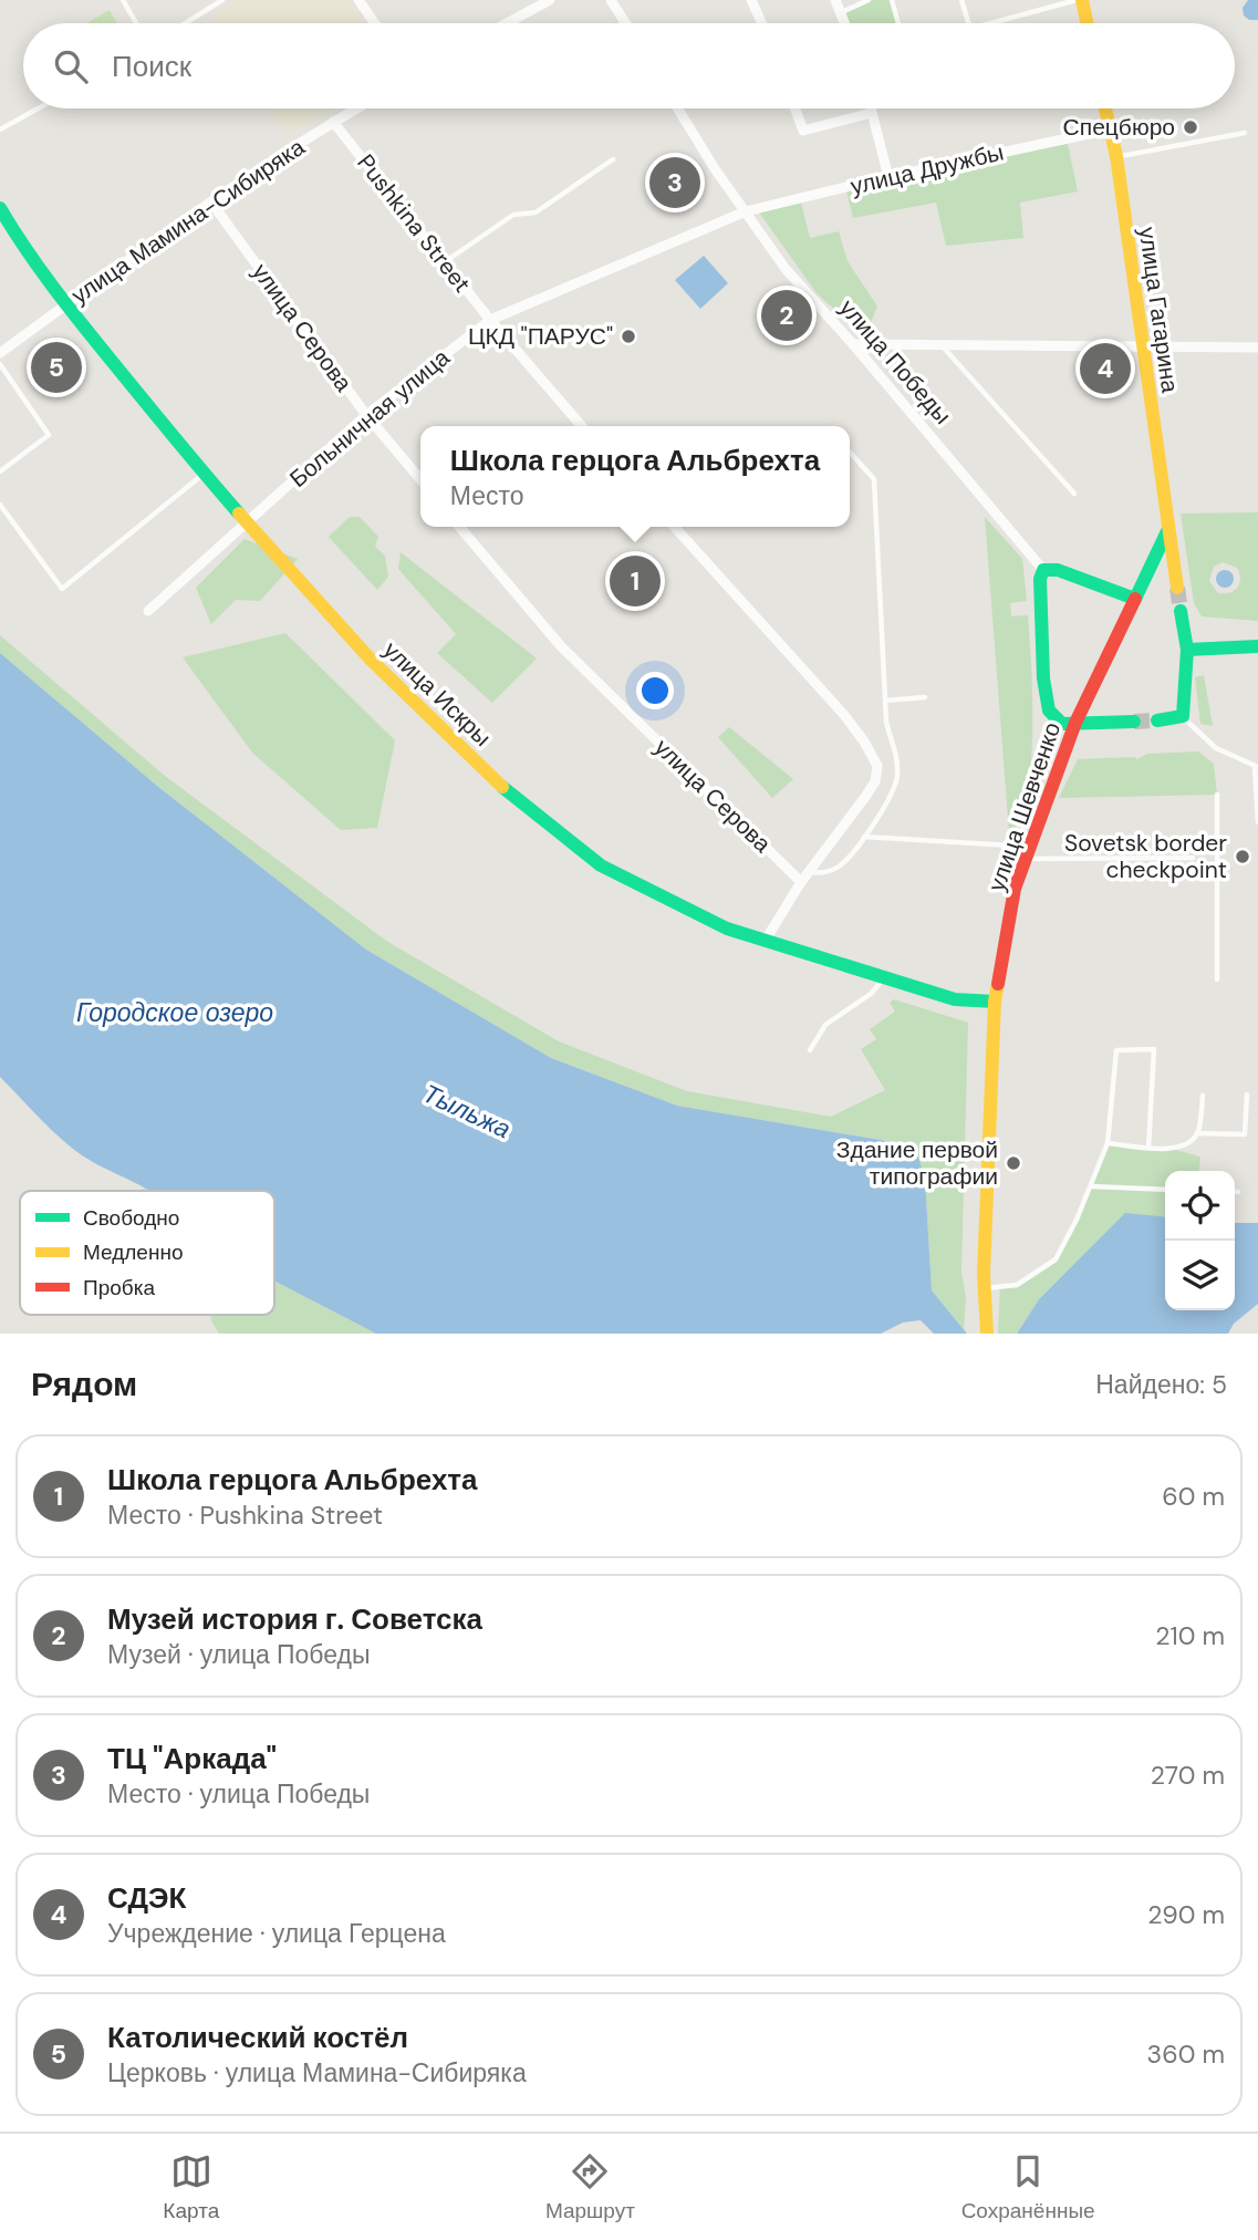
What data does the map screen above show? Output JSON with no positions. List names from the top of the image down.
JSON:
{
  "streets": {
    "main road": ["улица Гагарина", "улица Искры", "улица Шевченко"],
    "street": [
      "улица Дружбы",
      "улица Мамина-Сибиряка",
      "Pushkina Street",
      "улица Серова",
      "улица Победы",
      "Больничная улица"
    ]
  },
  "crossings": [
    ["улица Дружбы", "улица Гагарина"],
    ["улица Дружбы", "улица Победы"],
    ["улица Дружбы", "Больничная улица"],
    ["улица Мамина-Сибиряка", "Pushkina Street"],
    ["улица Мамина-Сибиряка", "улица Серова"],
    ["улица Мамина-Сибиряка", "улица Искры"],
    ["Pushkina Street", "Больничная улица"],
    ["улица Гагарина", "улица Шевченко"],
    ["улица Серова", "Больничная улица"],
    ["улица Победы", "Больничная улица"],
    ["Больничная улица", "улица Искры"],
    ["улица Искры", "улица Шевченко"]
  ],
  "water": ["Городское озеро", "Тыльжа"],
  "places": [
    "Спецбюро",
    "ЦКД \"ПАРУС\"",
    "Sovetsk border checkpoint",
    "Здание первой типографии"
  ],
  "legend": ["Свободно", "Медленно", "Пробка"],
  "page": {
    "search": "Поиск",
    "pins": [
      "3",
      "2",
      "5",
      "4",
      "1"
    ],
    "popup": ["Школа герцога Альбрехта", "Место"],
    "heading": ["Рядом", "Найдено: 5"],
    "list": [
      {
        "mark": "1",
        "name": "Школа герцога Альбрехта",
        "note": "Место · Pushkina Street",
        "value": "60 m"
      },
      {
        "mark": "2",
        "name": "Музей история г. Советска",
        "note": "Музей · улица Победы",
        "value": "210 m"
      },
      {
        "mark": "3",
        "name": "ТЦ \"Аркада\"",
        "note": "Место · улица Победы",
        "value": "270 m"
      },
      {
        "mark": "4",
        "name": "СДЭК",
        "note": "Учреждение · улица Герцена",
        "value": "290 m"
      },
      {
        "mark": "5",
        "name": "Католический костёл",
        "note": "Церковь · улица Мамина-Сибиряка",
        "value": "360 m"
      }
    ],
    "nav": ["Карта", "Маршрут", "Сохранённые"]
  }
}
